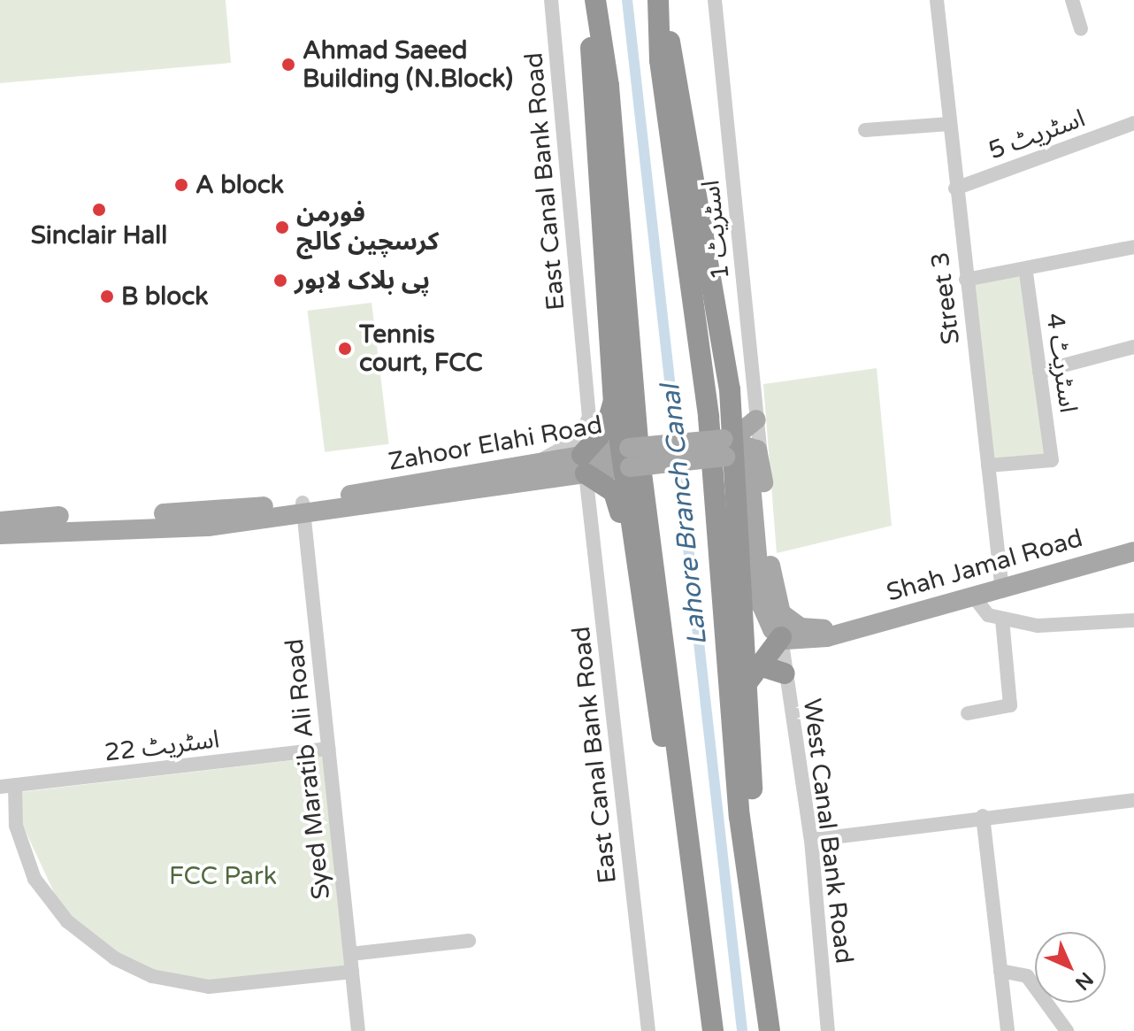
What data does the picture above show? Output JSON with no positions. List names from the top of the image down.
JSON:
{
  "streets": {
    "main road": ["Zahoor Elahi Road", "Shah Jamal Road"],
    "street": [
      "اسٹریٹ 5",
      "East Canal Bank Road",
      "اسٹریٹ 1",
      "Street 3",
      "اسٹریٹ 4",
      "اسٹریٹ 22",
      "Syed Maratib Ali Road",
      "West Canal Bank Road"
    ]
  },
  "crossings": [
    ["اسٹریٹ 5", "Street 3"],
    ["East Canal Bank Road", "Zahoor Elahi Road"],
    ["Street 3", "اسٹریٹ 4"],
    ["Street 3", "Shah Jamal Road"],
    ["Zahoor Elahi Road", "Syed Maratib Ali Road"],
    ["Shah Jamal Road", "West Canal Bank Road"],
    ["اسٹریٹ 22", "Syed Maratib Ali Road"]
  ],
  "water": ["Lahore Branch Canal"],
  "parks": ["FCC Park"],
  "places": [
    "Ahmad Saeed Building (N.Block)",
    "A block",
    "Sinclair Hall",
    "فورمن کرسچین کالج",
    "پی بلاک لاہور",
    "B block",
    "Tennis court, FCC"
  ],
  "north": "bottom right"
}
